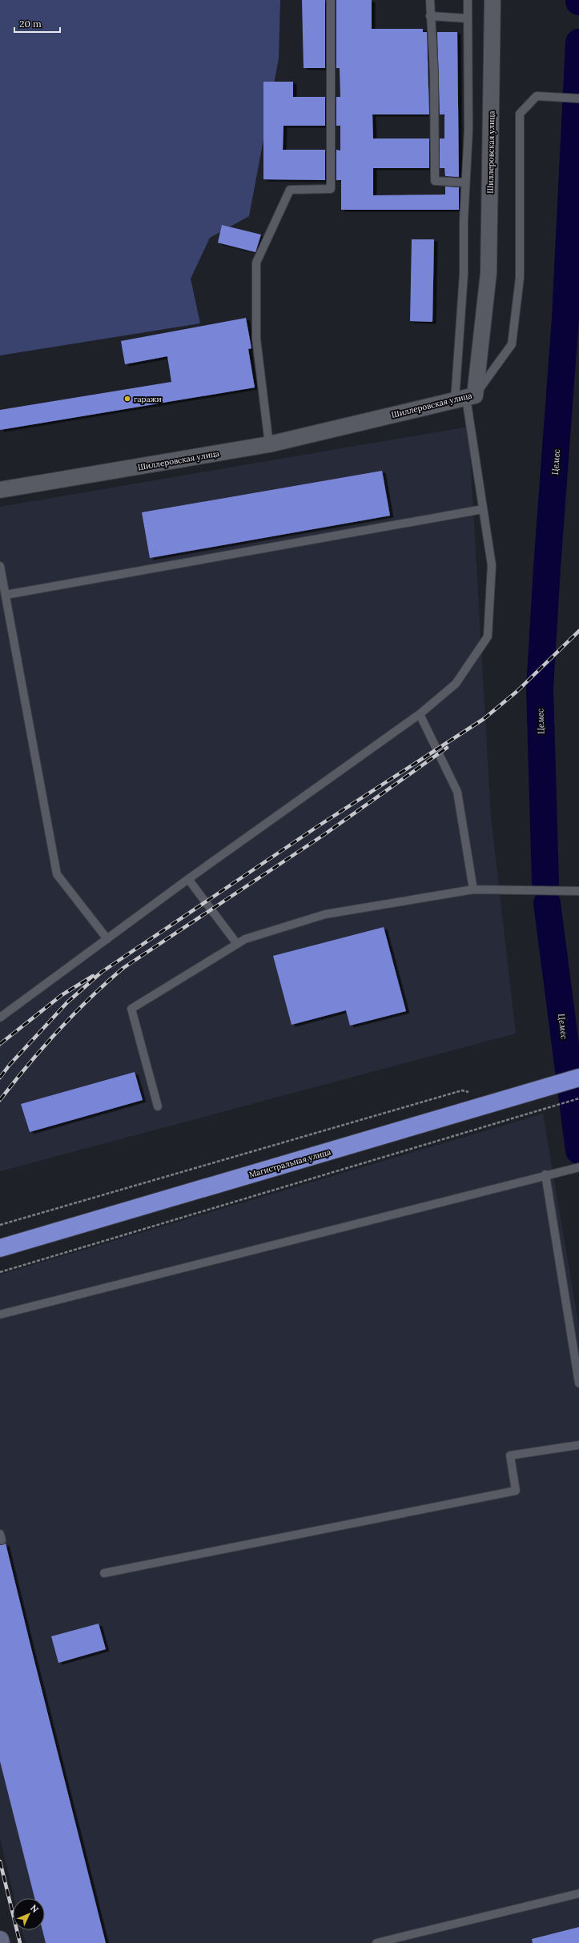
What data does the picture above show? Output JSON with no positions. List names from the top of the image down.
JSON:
{
  "streets": {
    "highway": ["Магистральная улица"],
    "street": ["Шиллеровская улица"]
  },
  "water": ["Цемес"],
  "places": ["гаражи"],
  "scale_bar": "20 m",
  "north": "top right"
}
